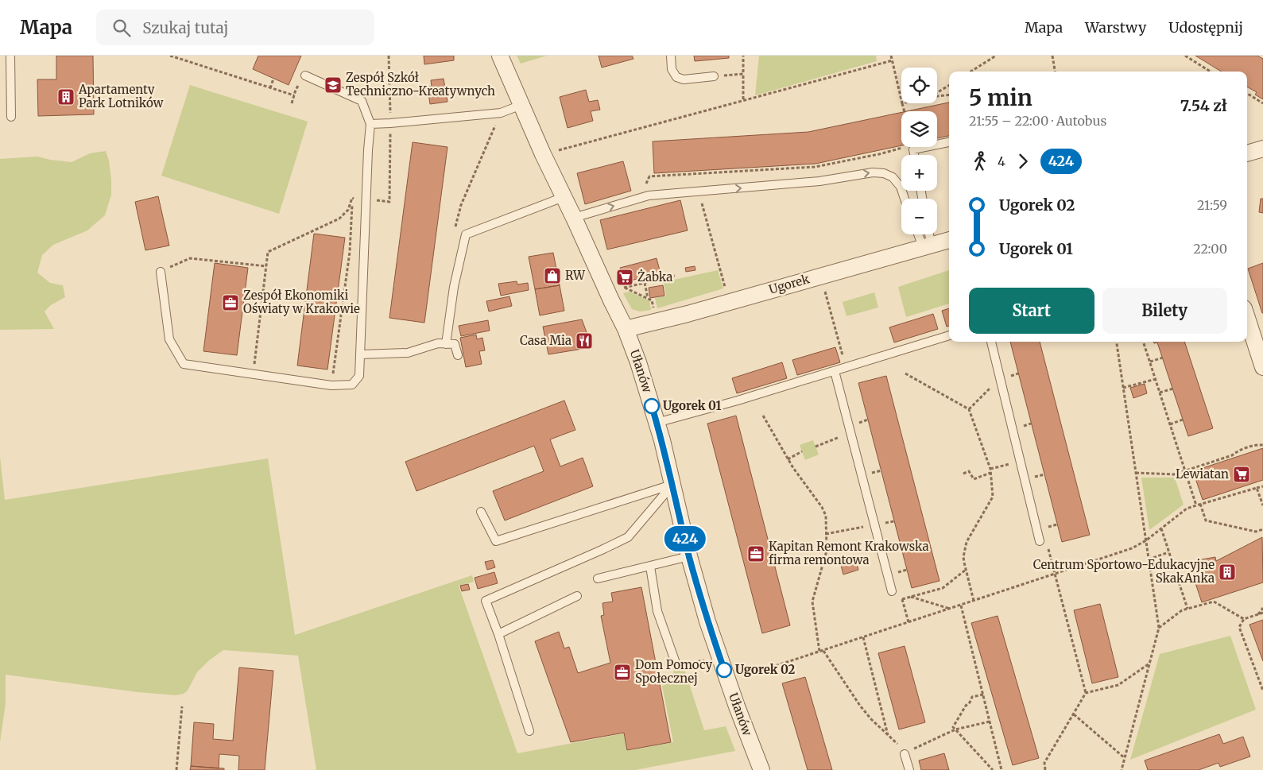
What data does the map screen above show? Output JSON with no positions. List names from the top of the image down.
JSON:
{
  "streets": {
    "street": ["Ugorek", "Ułanów"]
  },
  "crossings": [
    ["Ugorek", "Ułanów"]
  ],
  "places": {
    "school or university": ["Zespół Szkół Techniczno-Kreatywnych"],
    "building": ["Apartamenty Park Lotników", "Centrum Sportowo-Edukacyjne SkakAnka"],
    "shop": ["RW"],
    "supermarket": ["Żabka", "Lewiatan"],
    "office": ["Zespół Ekonomiki Oświaty w Krakowie", "Kapitan Remont Krakowska firma remontowa", "Dom Pomocy Społecznej"],
    "restaurant": ["Casa Mia"],
    "other": ["Ugorek 01", "Ugorek 02"]
  },
  "lines": ["bus line 424"],
  "page": {
    "header": "Mapa",
    "search": "Szukaj tutaj",
    "nav": ["Mapa", "Warstwy", "Udostępnij"],
    "on_map": "424",
    "map_buttons": ["+", "−"],
    "heading": ["5 min", "21:55 – 22:00 · Autobus", "7.54 zł"],
    "legs": ["4", "424"],
    "list": [
      {
        "name": "Ugorek 02",
        "value": "21:59"
      },
      {
        "name": "Ugorek 01",
        "value": "22:00"
      }
    ],
    "buttons": ["Start", "Bilety"]
  }
}
